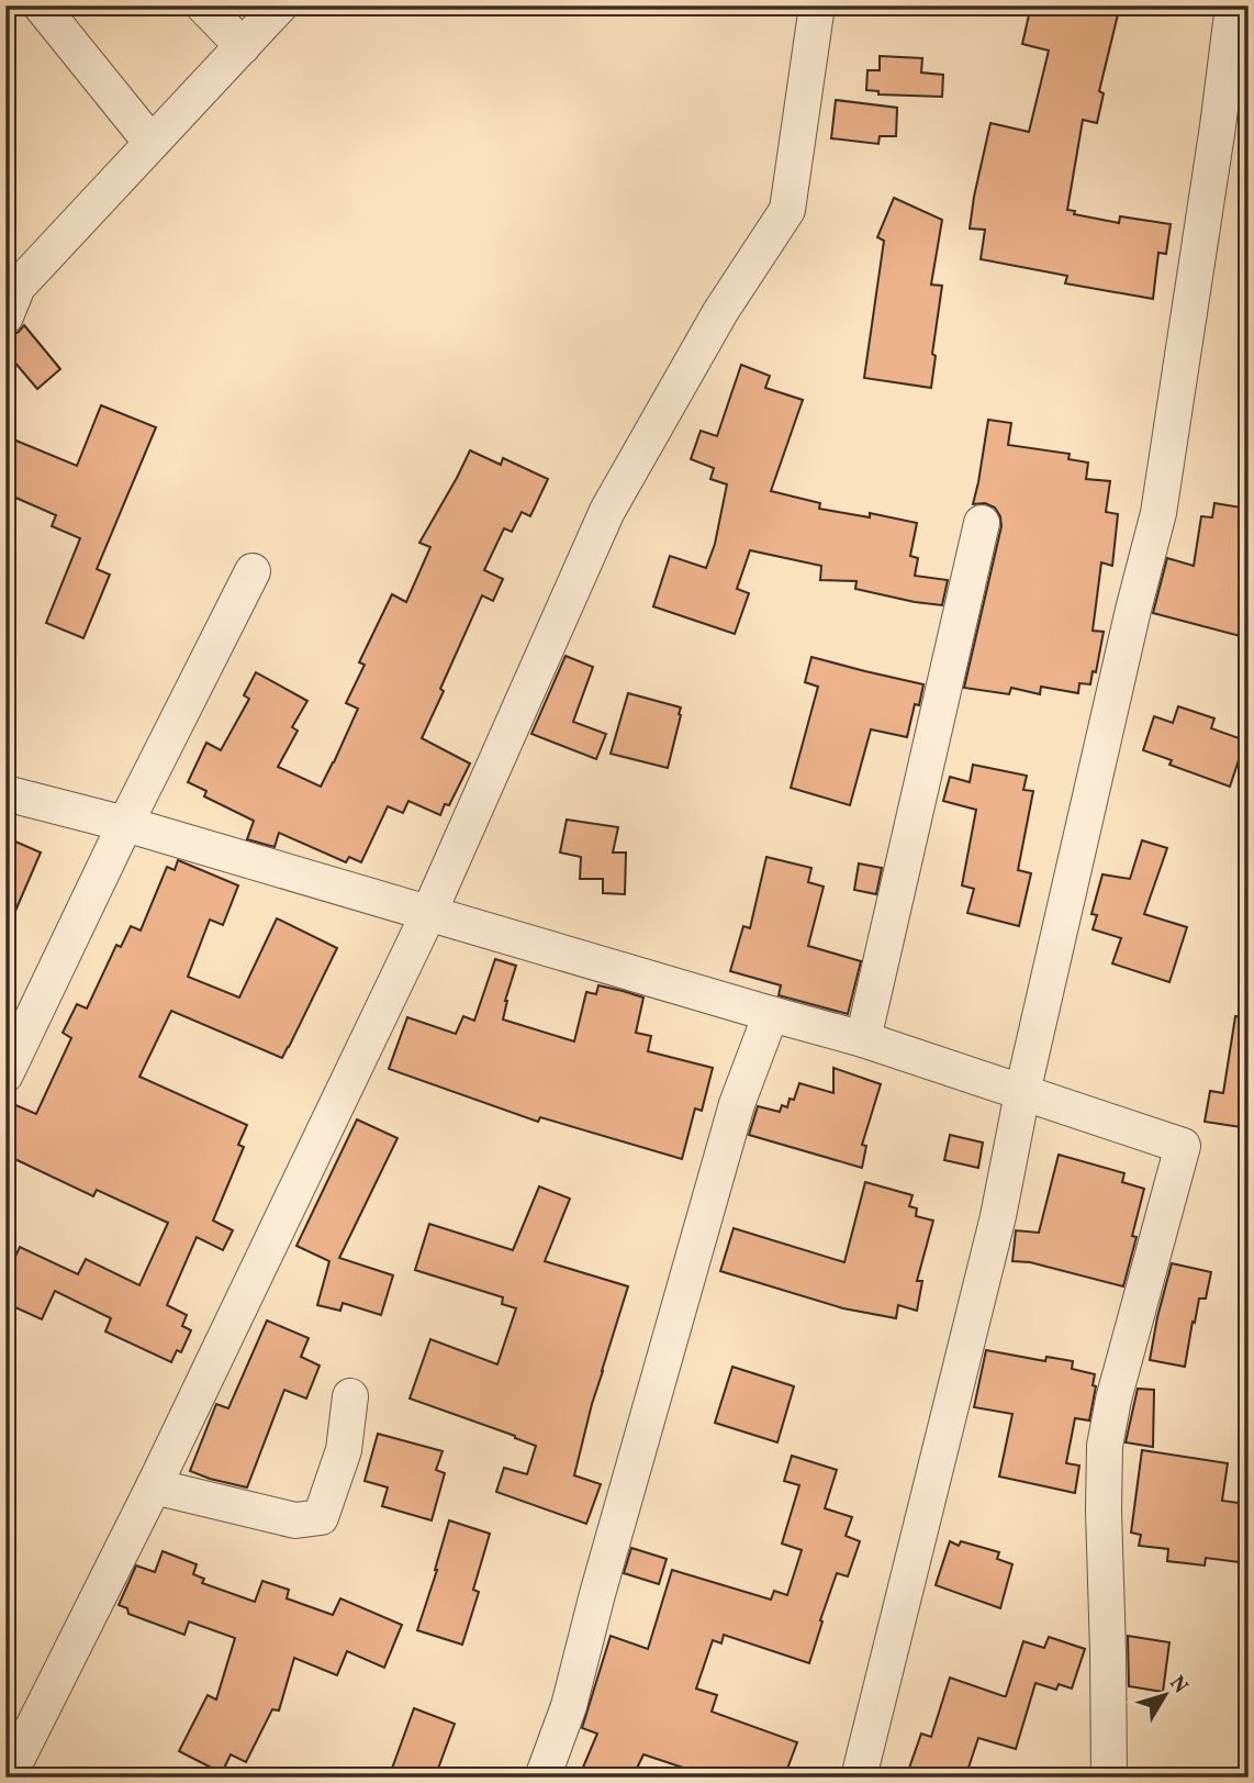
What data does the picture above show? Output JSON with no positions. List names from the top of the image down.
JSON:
{
  "north": "top right"
}
